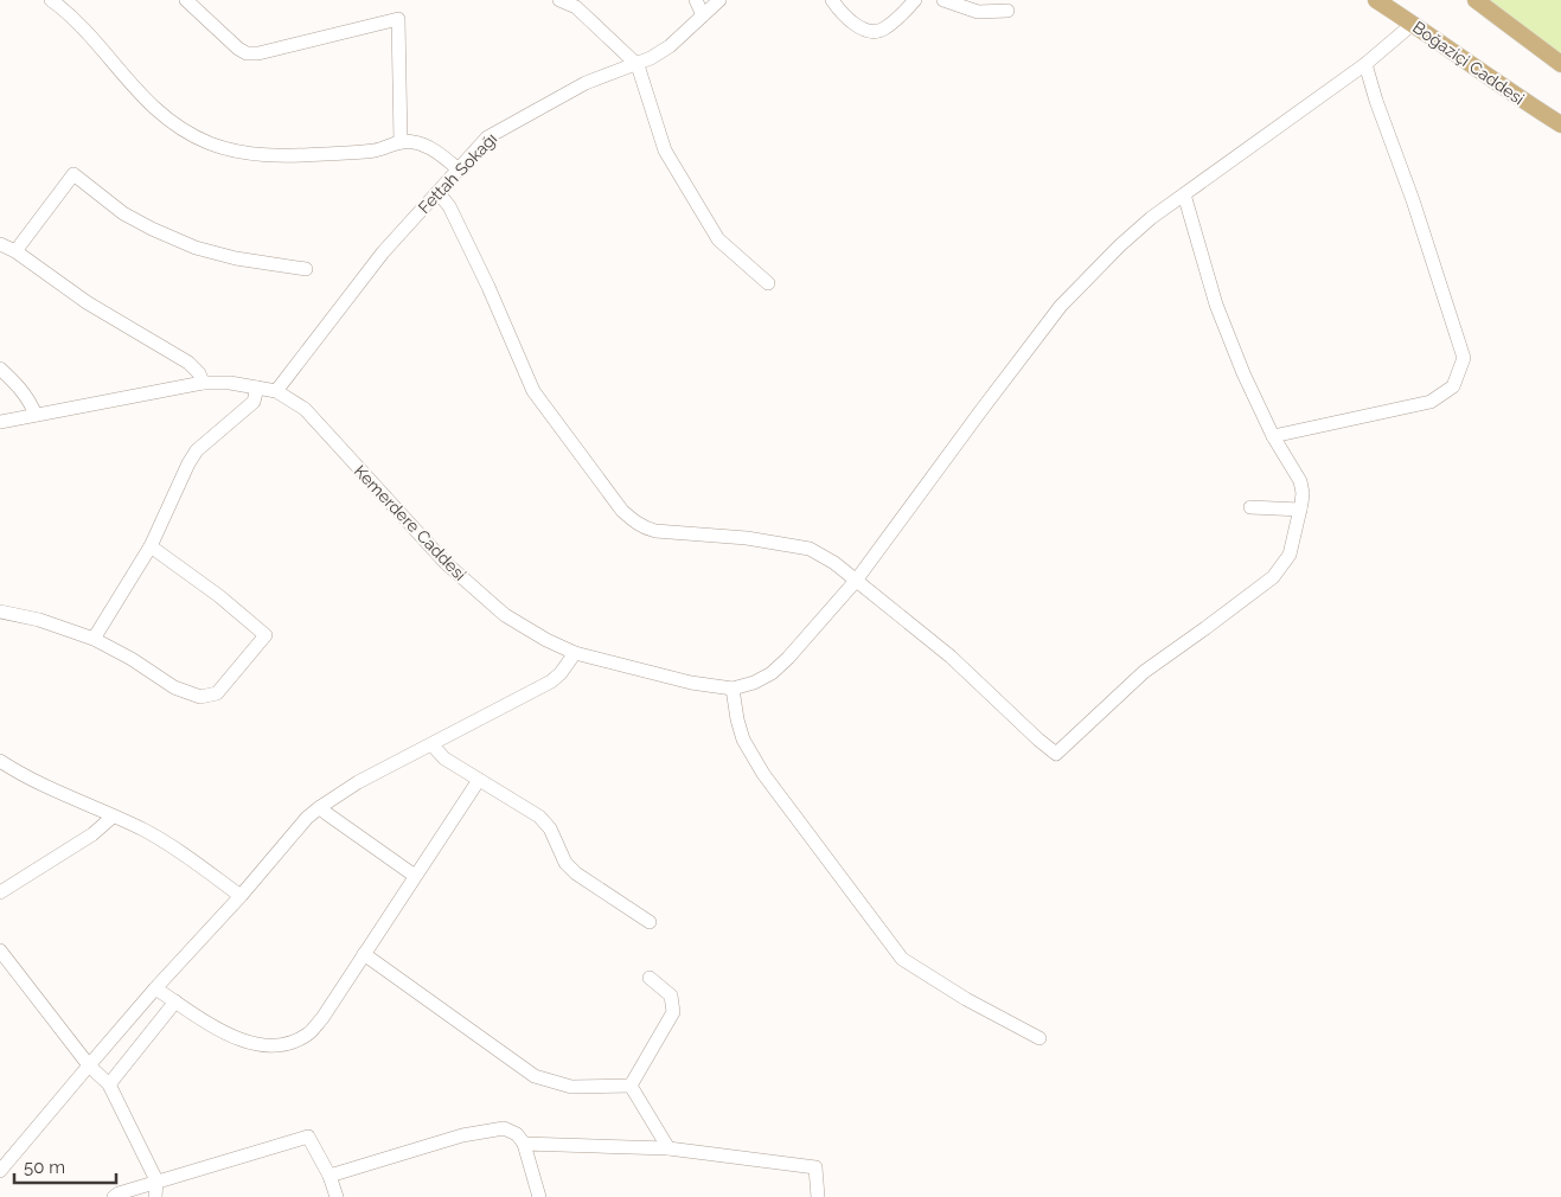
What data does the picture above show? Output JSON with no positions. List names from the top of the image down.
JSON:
{
  "streets": {
    "main road": ["Boğaziçi Caddesi"],
    "street": ["Fettah Sokağı", "Kemerdere Caddesi"]
  },
  "crossings": [
    ["Boğaziçi Caddesi", "Kemerdere Caddesi"],
    ["Fettah Sokağı", "Kemerdere Caddesi"]
  ],
  "scale_bar": "50 m"
}
